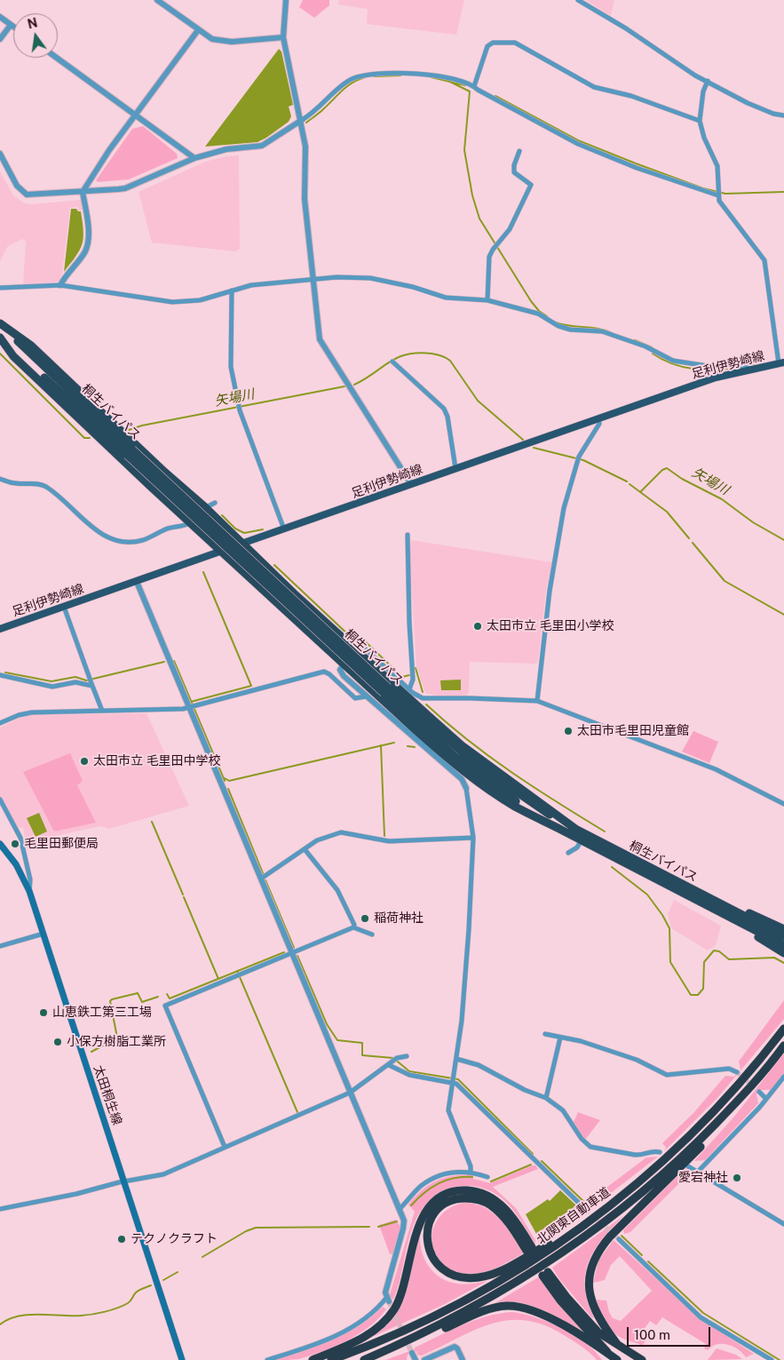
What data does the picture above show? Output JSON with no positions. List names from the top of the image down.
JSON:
{
  "streets": {
    "highway": ["桐生バイパス", "北関東自動車道"],
    "main road": ["足利伊勢崎線", "太田桐生線"]
  },
  "water": ["矢場川"],
  "places": [
    "太田市立 毛里田小学校",
    "太田市毛里田児童館",
    "太田市立 毛里田中学校",
    "毛里田郵便局",
    "稲荷神社",
    "山恵鉄工第三工場",
    "小保方樹脂工業所",
    "愛宕神社",
    "テクノクラフト"
  ],
  "scale_bar": "100 m",
  "north": "top"
}
